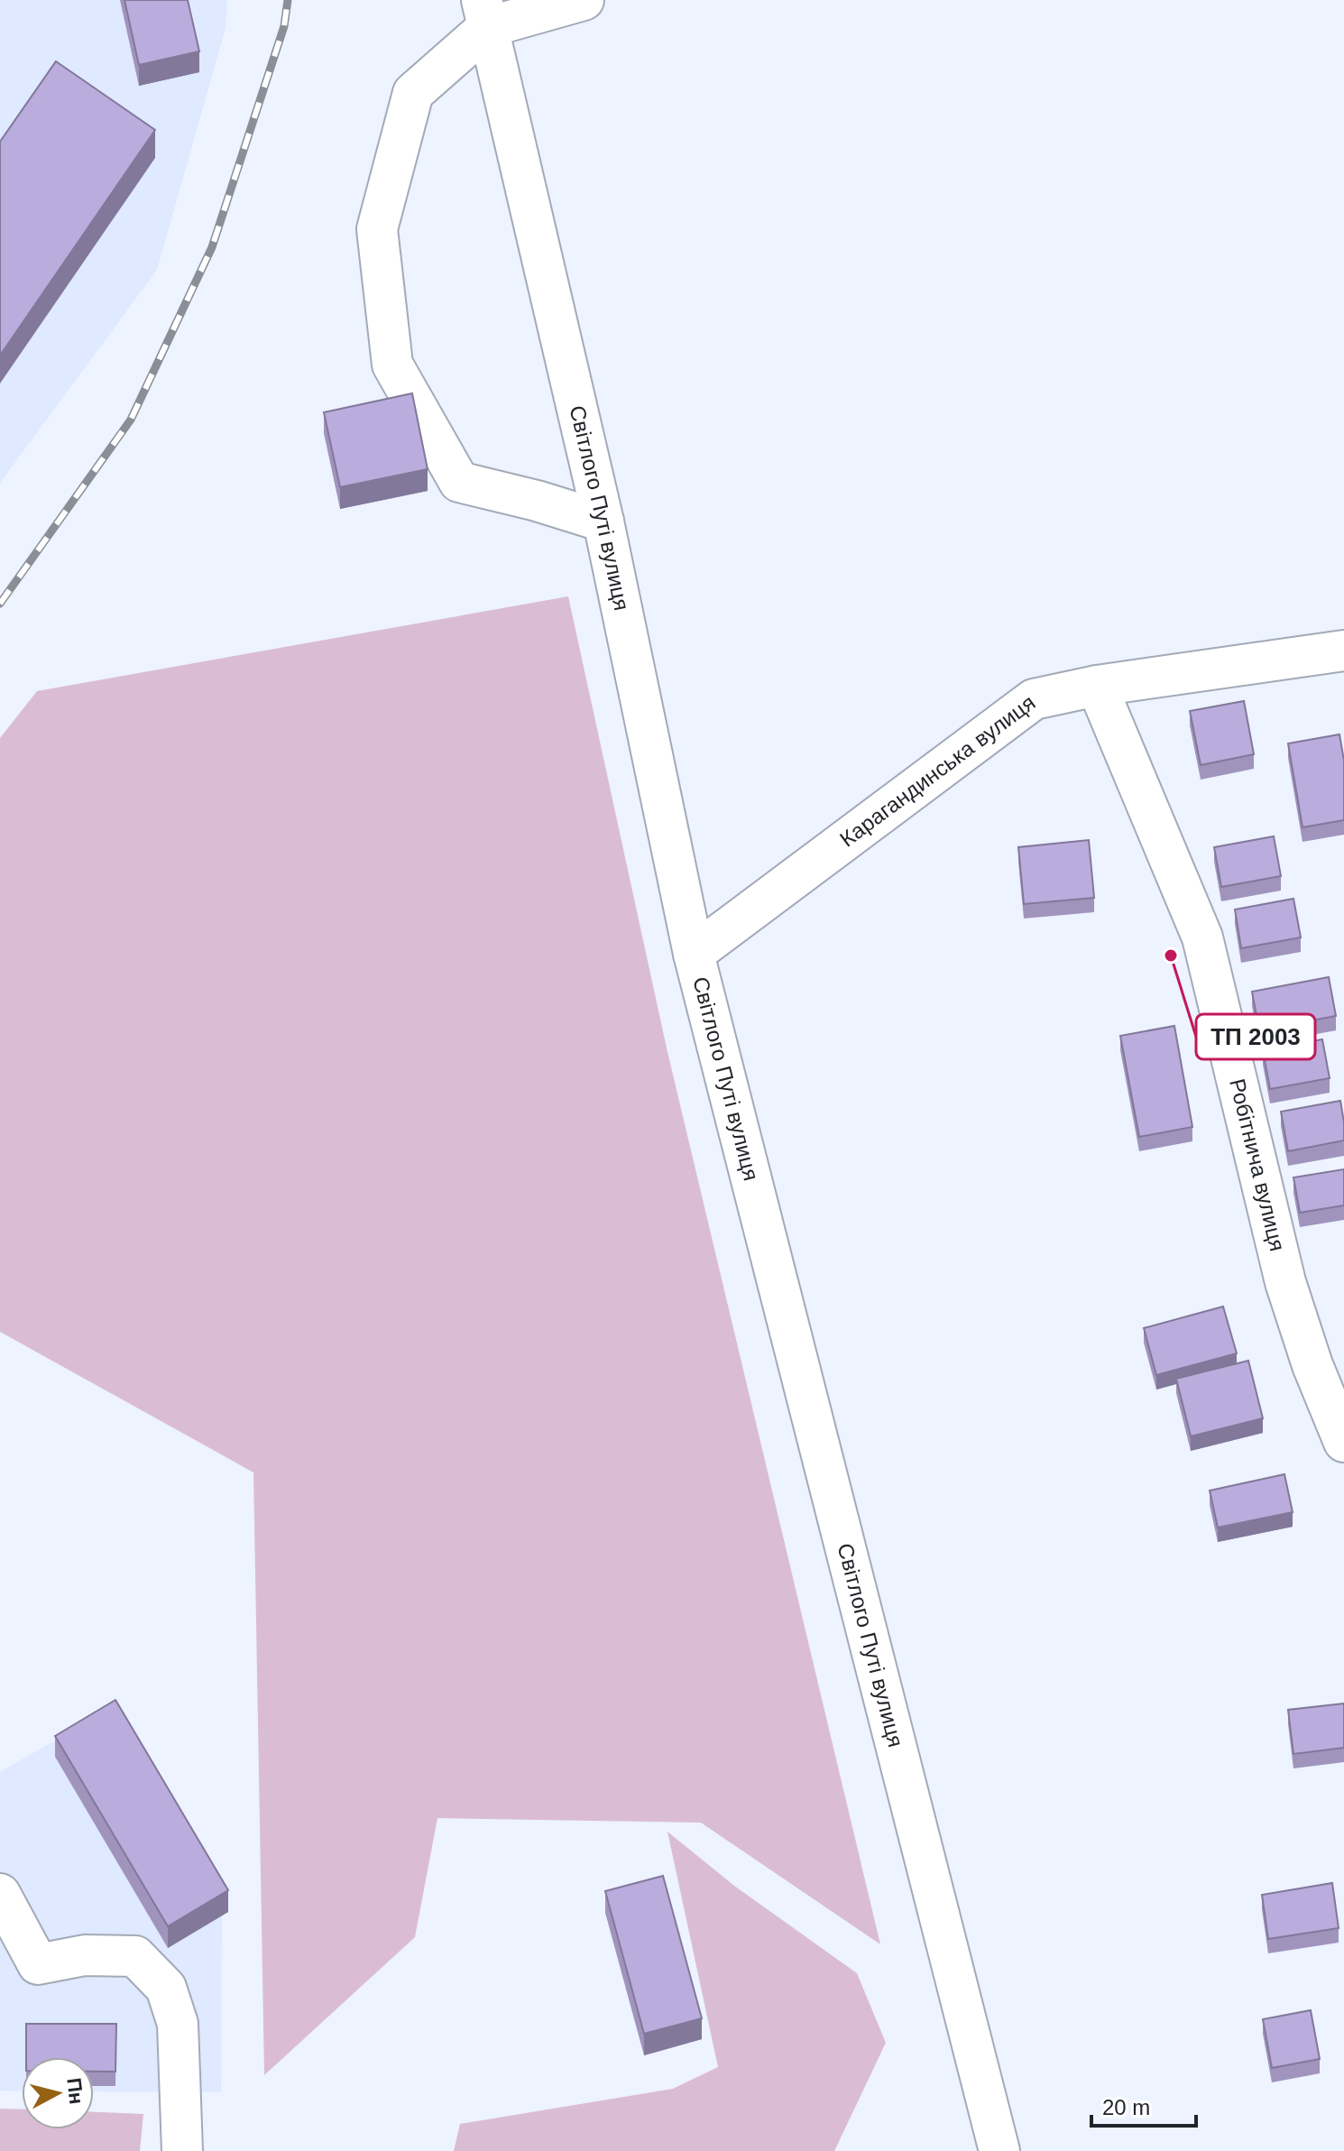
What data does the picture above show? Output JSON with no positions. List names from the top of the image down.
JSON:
{
  "streets": {
    "main road": ["Світлого Путі вулиця", "Карагандинська вулиця", "Робітнича вулиця"]
  },
  "crossings": [
    ["Світлого Путі вулиця", "Карагандинська вулиця"],
    ["Карагандинська вулиця", "Робітнича вулиця"]
  ],
  "places": ["ТП 2003"],
  "scale_bar": "20 m",
  "north": "right"
}
